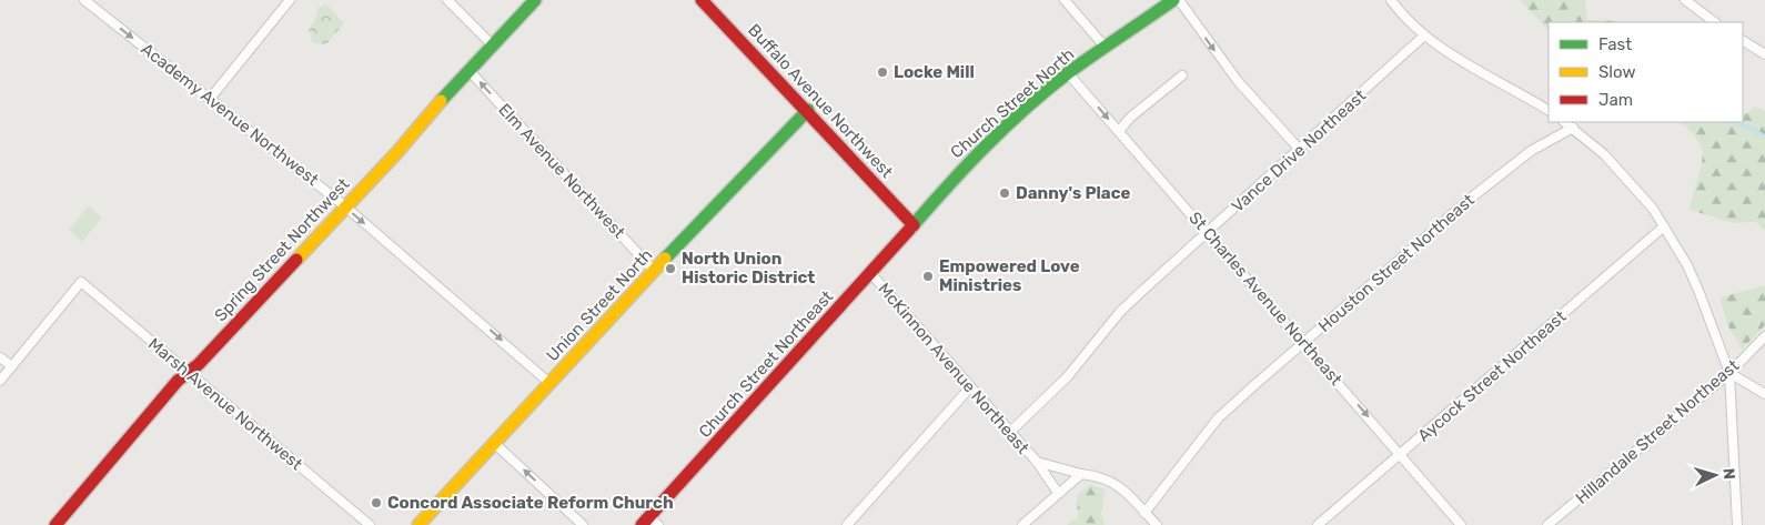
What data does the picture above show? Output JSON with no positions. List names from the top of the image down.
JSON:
{
  "streets": {
    "street": [
      "Buffalo Avenue Northwest",
      "Church Street North",
      "Academy Avenue Northwest",
      "Vance Drive Northeast",
      "Elm Avenue Northwest",
      "Spring Street Northwest",
      "Houston Street Northeast",
      "St Charles Avenue Northeast",
      "Union Street North",
      "Church Street Northeast",
      "McKinnon Avenue Northeast",
      "Aycock Street Northeast",
      "Marsh Avenue Northwest",
      "Hillandale Street Northeast"
    ]
  },
  "crossings": [
    ["Buffalo Avenue Northwest", "Church Street North"],
    ["Buffalo Avenue Northwest", "Union Street North"],
    ["Buffalo Avenue Northwest", "Church Street Northeast"],
    ["Church Street North", "St Charles Avenue Northeast"],
    ["Church Street North", "Church Street Northeast"],
    ["Academy Avenue Northwest", "Spring Street Northwest"],
    ["Academy Avenue Northwest", "Union Street North"],
    ["Vance Drive Northeast", "St Charles Avenue Northeast"],
    ["Vance Drive Northeast", "McKinnon Avenue Northeast"],
    ["Elm Avenue Northwest", "Spring Street Northwest"],
    ["Elm Avenue Northwest", "Union Street North"],
    ["Spring Street Northwest", "Marsh Avenue Northwest"],
    ["Houston Street Northeast", "St Charles Avenue Northeast"],
    ["Houston Street Northeast", "McKinnon Avenue Northeast"],
    ["St Charles Avenue Northeast", "Aycock Street Northeast"],
    ["Church Street Northeast", "McKinnon Avenue Northeast"]
  ],
  "one_way": ["Academy Avenue Northwest", "Elm Avenue Northwest", "St Charles Avenue Northeast"],
  "places": [
    "Locke Mill",
    "Danny's Place",
    "North Union Historic District",
    "Empowered Love Ministries",
    "Concord Associate Reform Church"
  ],
  "legend": ["Fast", "Slow", "Jam"],
  "north": "right"
}
